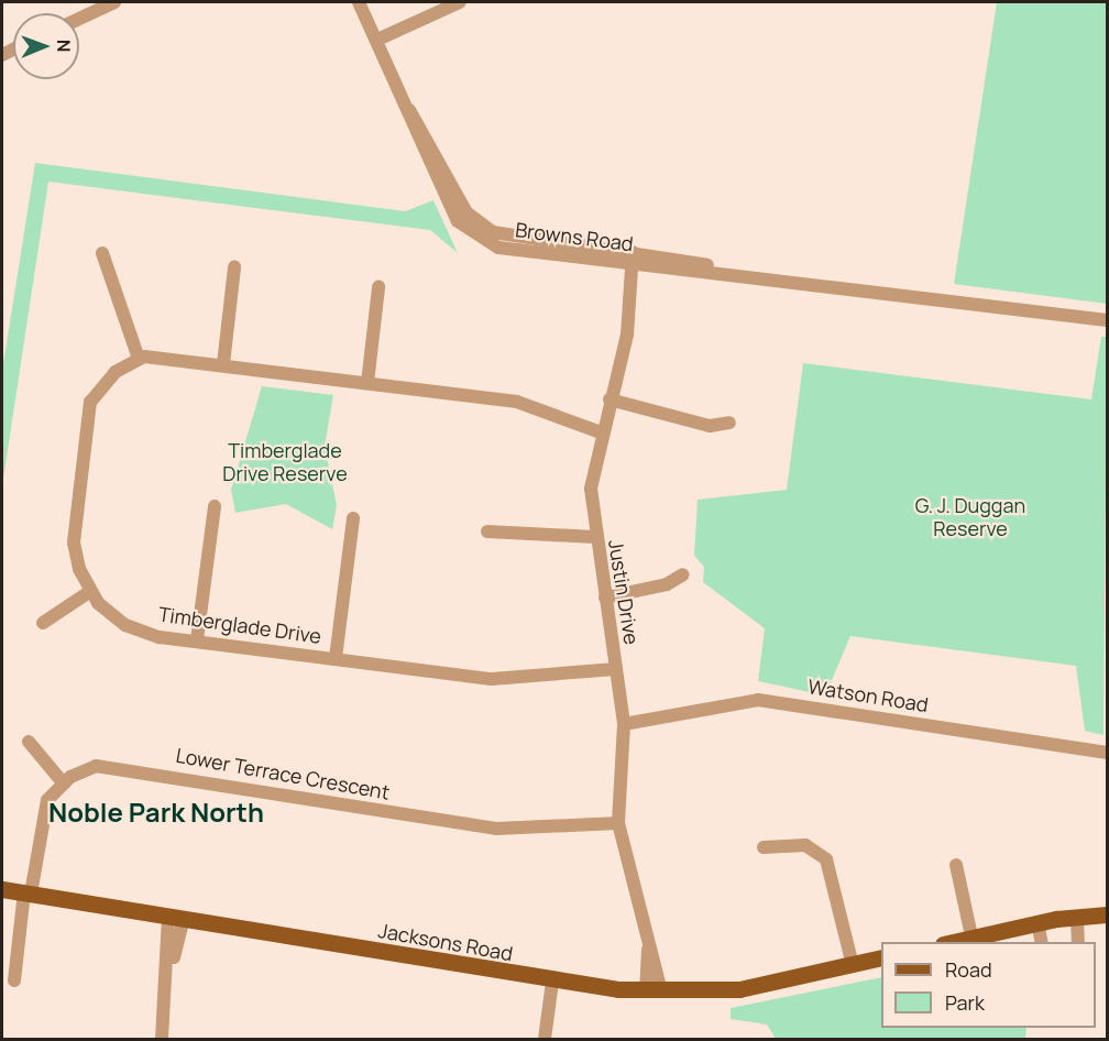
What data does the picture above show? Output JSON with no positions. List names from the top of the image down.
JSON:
{
  "streets": {
    "main road": ["Jacksons Road"],
    "street": [
      "Browns Road",
      "Justin Drive",
      "Timberglade Drive",
      "Watson Road",
      "Lower Terrace Crescent"
    ]
  },
  "crossings": [
    ["Browns Road", "Justin Drive"],
    ["Justin Drive", "Timberglade Drive"],
    ["Justin Drive", "Watson Road"],
    ["Justin Drive", "Lower Terrace Crescent"],
    ["Justin Drive", "Jacksons Road"]
  ],
  "districts": ["Noble Park North"],
  "parks": ["Timberglade Drive Reserve", "G. J. Duggan Reserve"],
  "legend": ["Road", "Park"],
  "north": "right"
}
